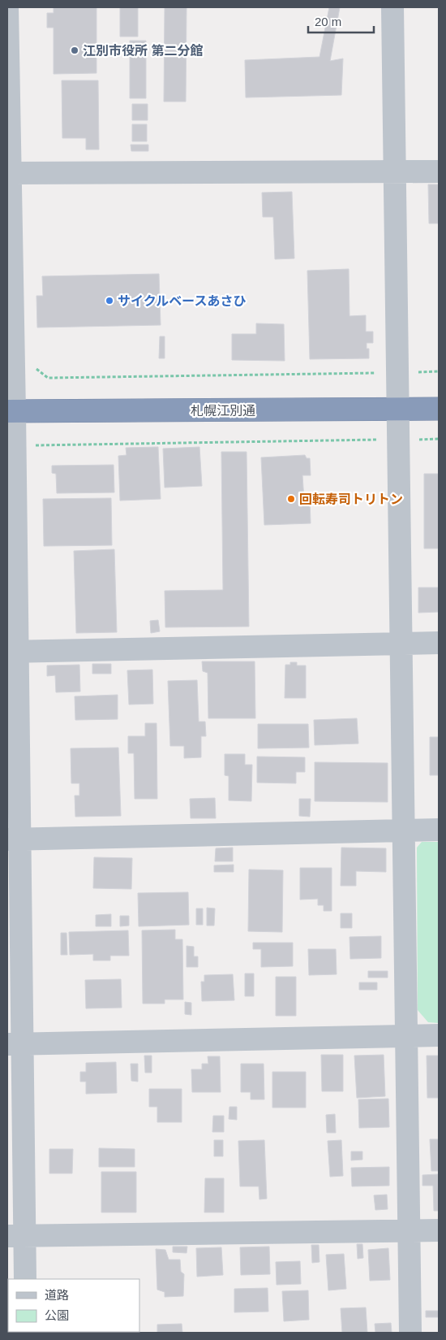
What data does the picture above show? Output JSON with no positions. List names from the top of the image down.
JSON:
{
  "streets": {
    "highway": ["札幌江別通"]
  },
  "places": ["江別市役所 第二分館", "サイクルベースあさひ", "回転寿司トリトン"],
  "legend": ["道路", "公園"],
  "scale_bar": "20 m"
}
